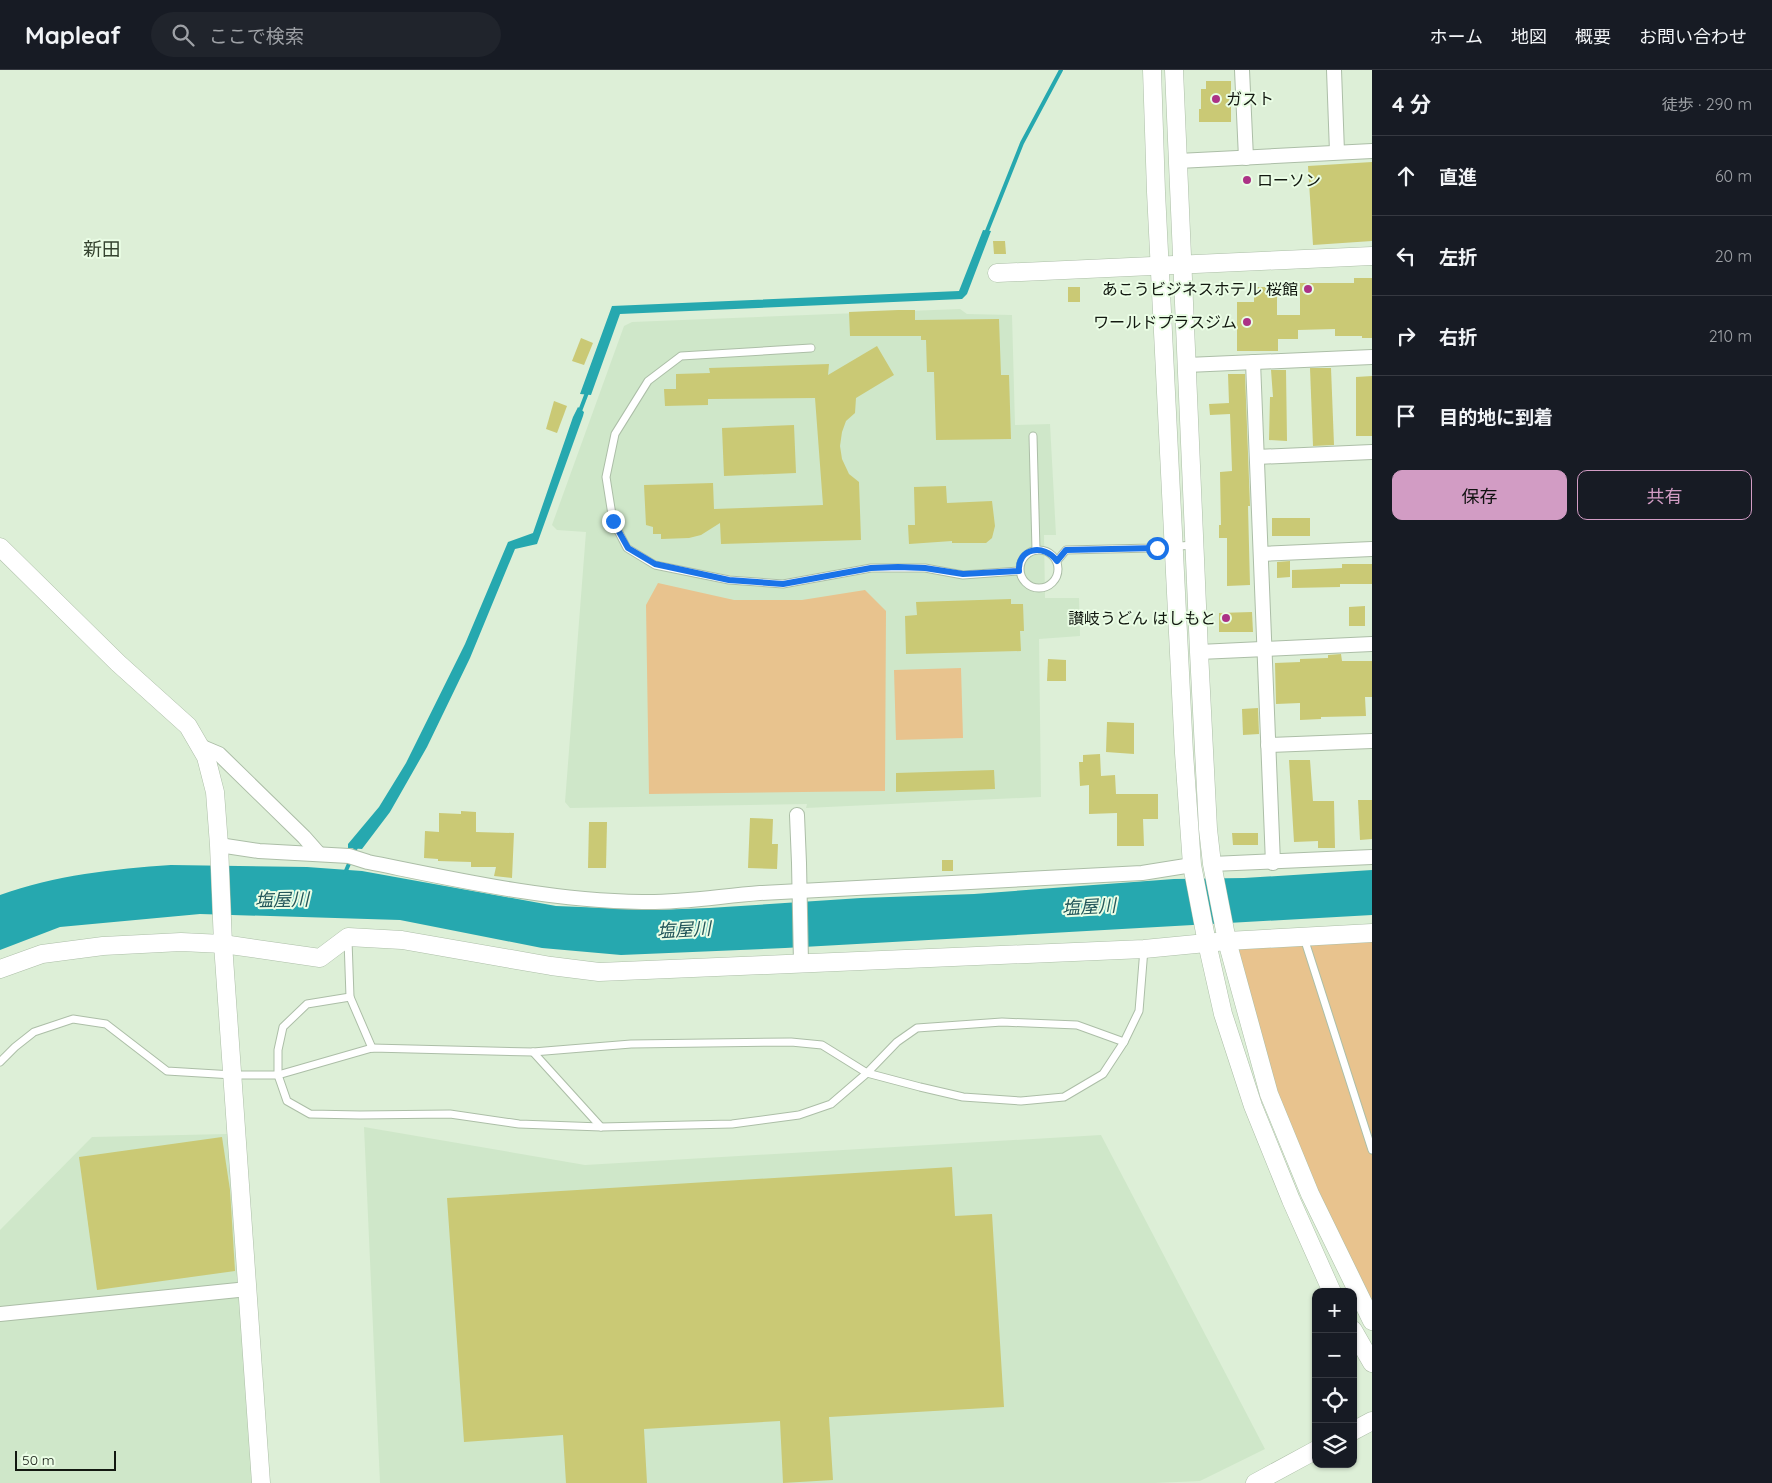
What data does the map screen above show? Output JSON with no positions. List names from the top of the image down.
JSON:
{
  "districts": ["新田"],
  "water": ["塩屋川"],
  "places": [
    "ガスト",
    "ローソン",
    "あこうビジネスホテル 桜館",
    "ワールドプラスジム",
    "讃岐うどん はしもと"
  ],
  "scale_bar": "50 m",
  "page": {
    "header": "Mapleaf",
    "search": "ここで検索",
    "nav": [
      "ホーム",
      "地図",
      "概要",
      "お問い合わせ"
    ],
    "heading": ["4 分", "徒歩 · 290 m"],
    "list": [
      ["直進", "60 m"],
      ["左折", "20 m"],
      ["右折", "210 m"],
      "目的地に到着"
    ],
    "buttons": ["保存", "共有"],
    "map_buttons": ["+", "−"],
    "scale": "50 m"
  }
}
